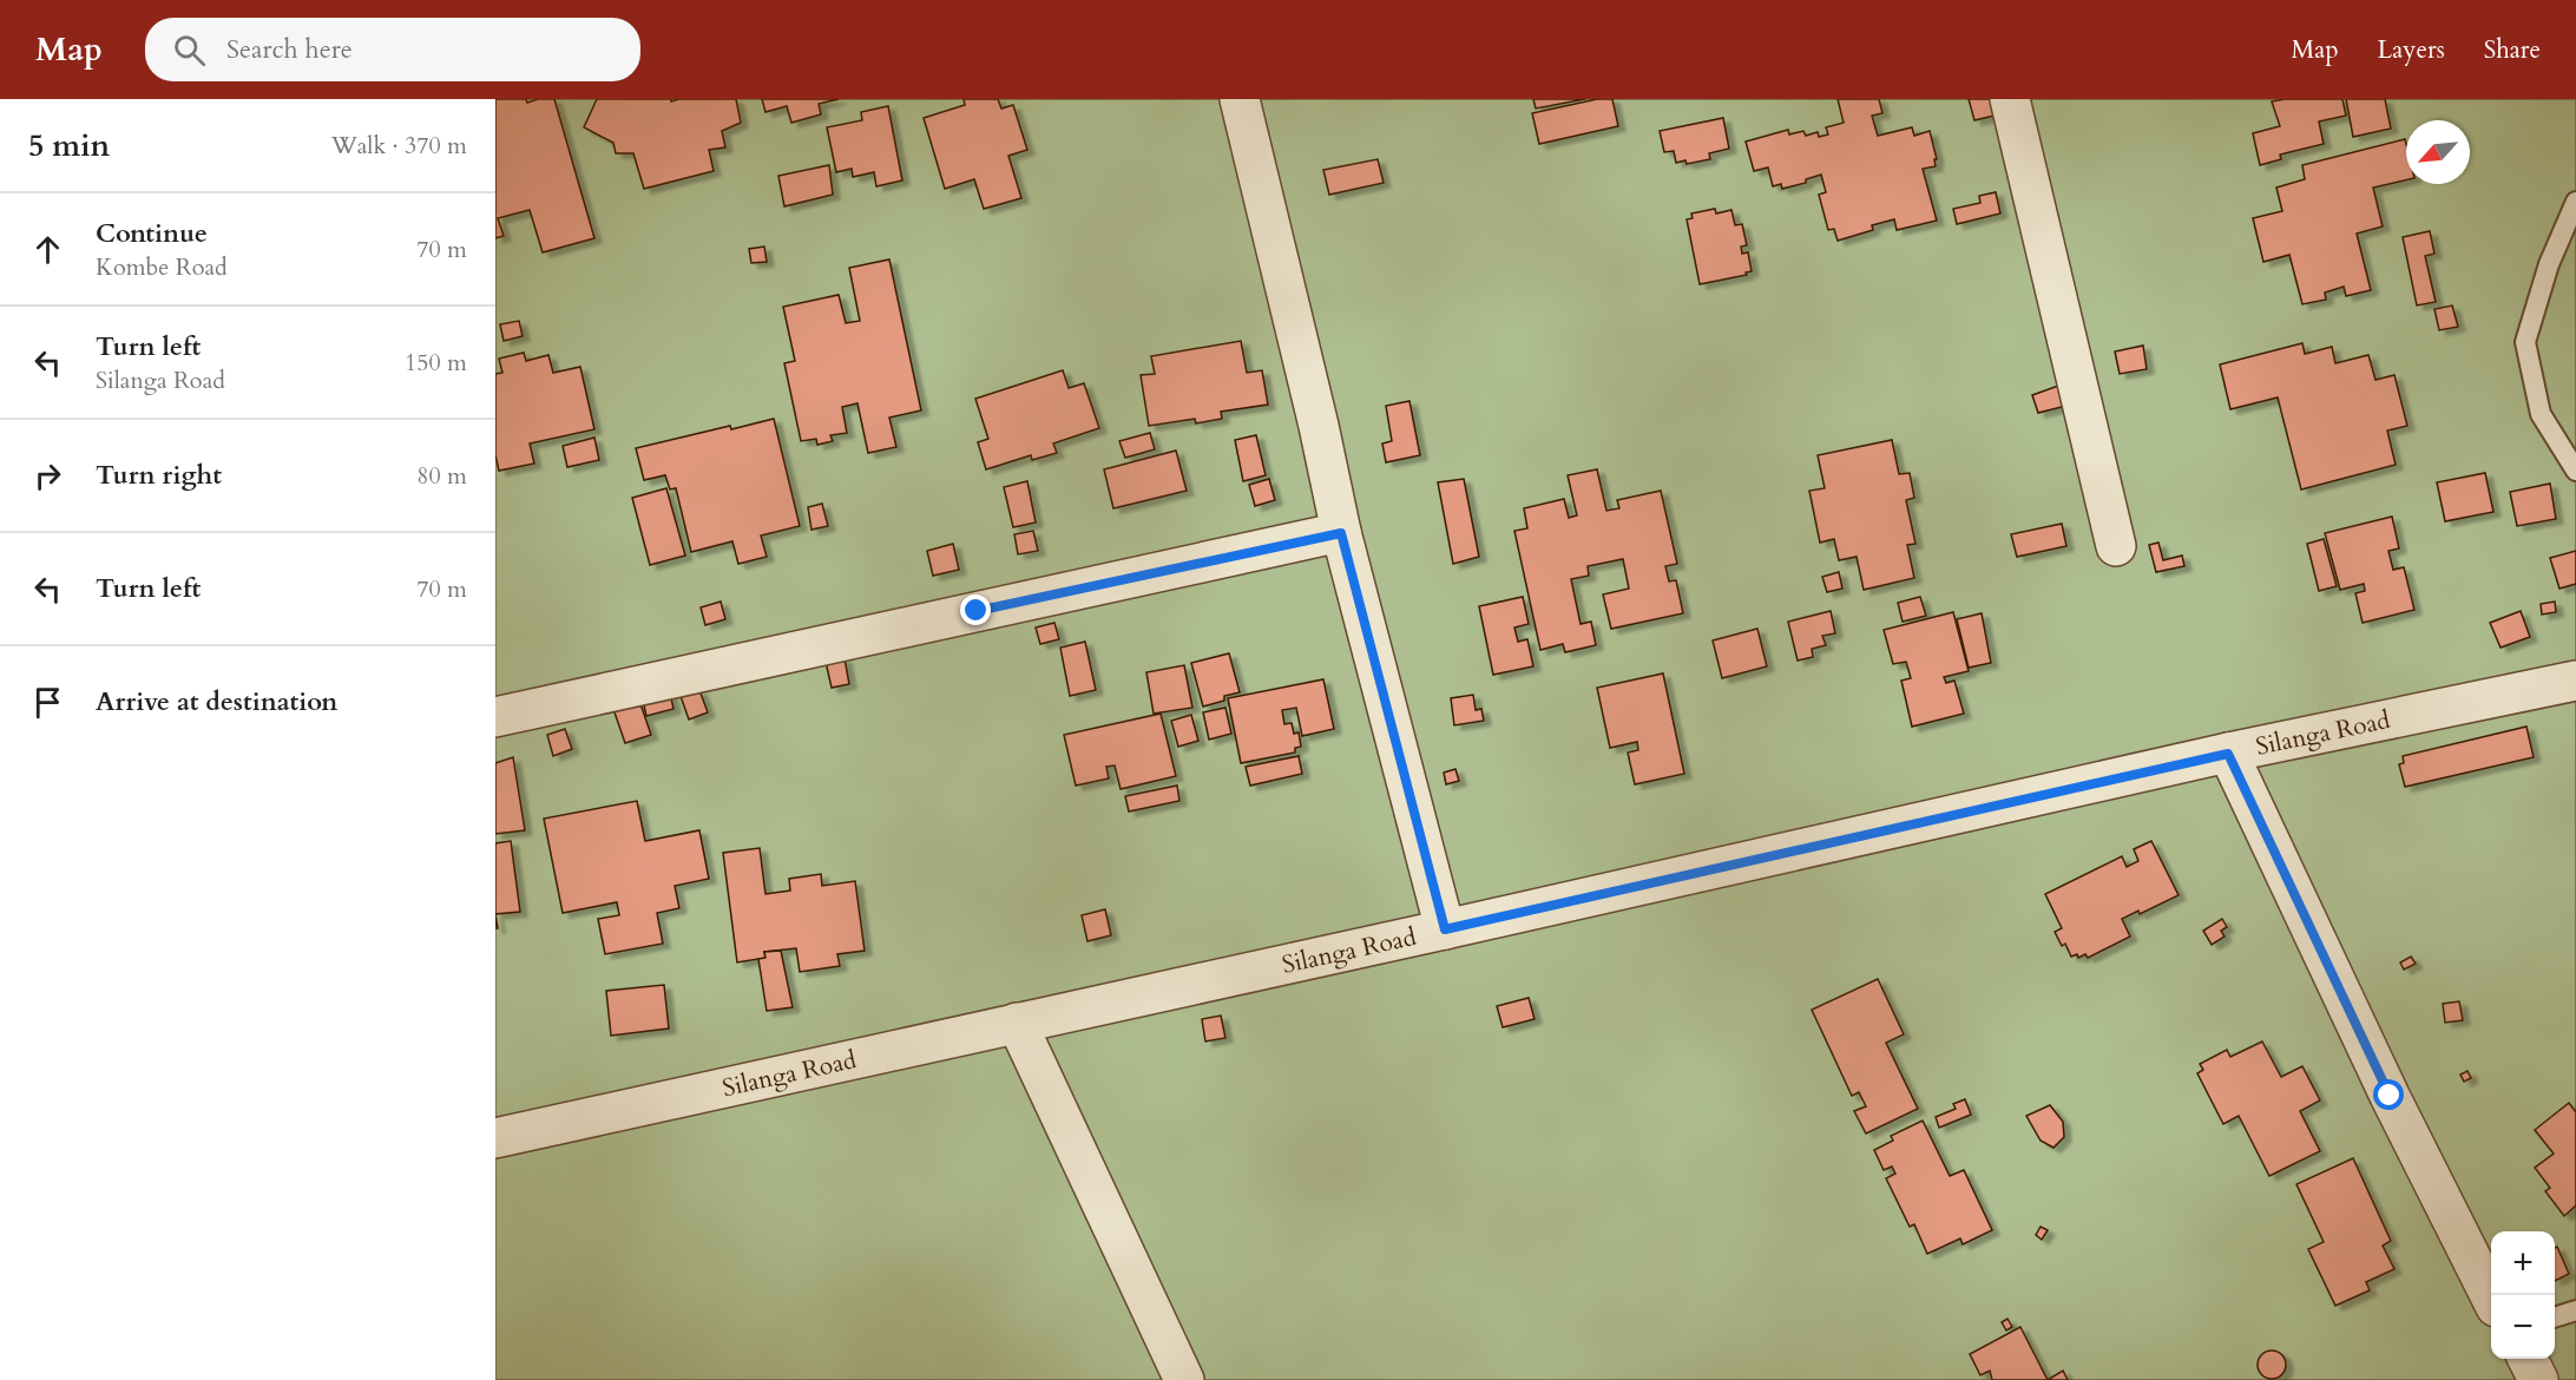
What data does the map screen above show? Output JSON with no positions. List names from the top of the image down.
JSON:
{
  "streets": {
    "street": ["Silanga Road"]
  },
  "north": "bottom left",
  "page": {
    "header": "Map",
    "search": "Search here",
    "nav": ["Map", "Layers", "Share"],
    "heading": ["5 min", "Walk · 370 m"],
    "list": [
      ["Continue", "Kombe Road", "70 m"],
      ["Turn left", "Silanga Road", "150 m"],
      ["Turn right", "80 m"],
      ["Turn left", "70 m"],
      "Arrive at destination"
    ],
    "map_buttons": ["+", "−"]
  }
}
